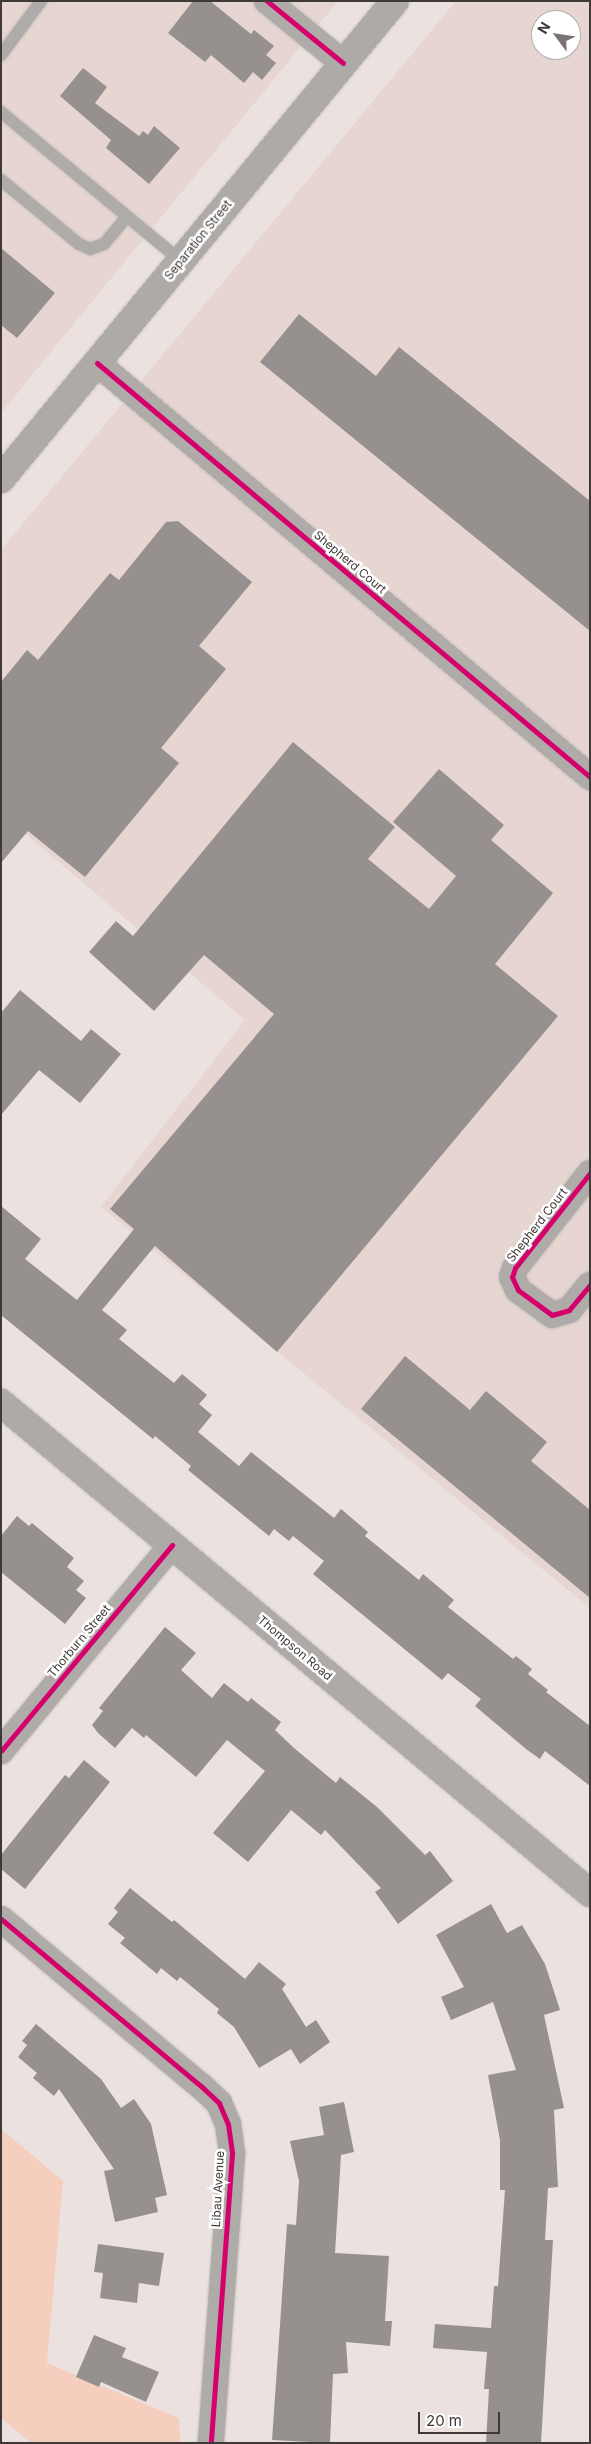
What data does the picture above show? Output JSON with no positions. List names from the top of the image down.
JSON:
{
  "streets": {
    "main road": ["Separation Street", "Thompson Road"],
    "street": ["Shepherd Court", "Thorburn Street", "Libau Avenue"]
  },
  "crossings": [
    ["Separation Street", "Shepherd Court"],
    ["Thorburn Street", "Thompson Road"]
  ],
  "scale_bar": "20 m",
  "north": "top left"
}
